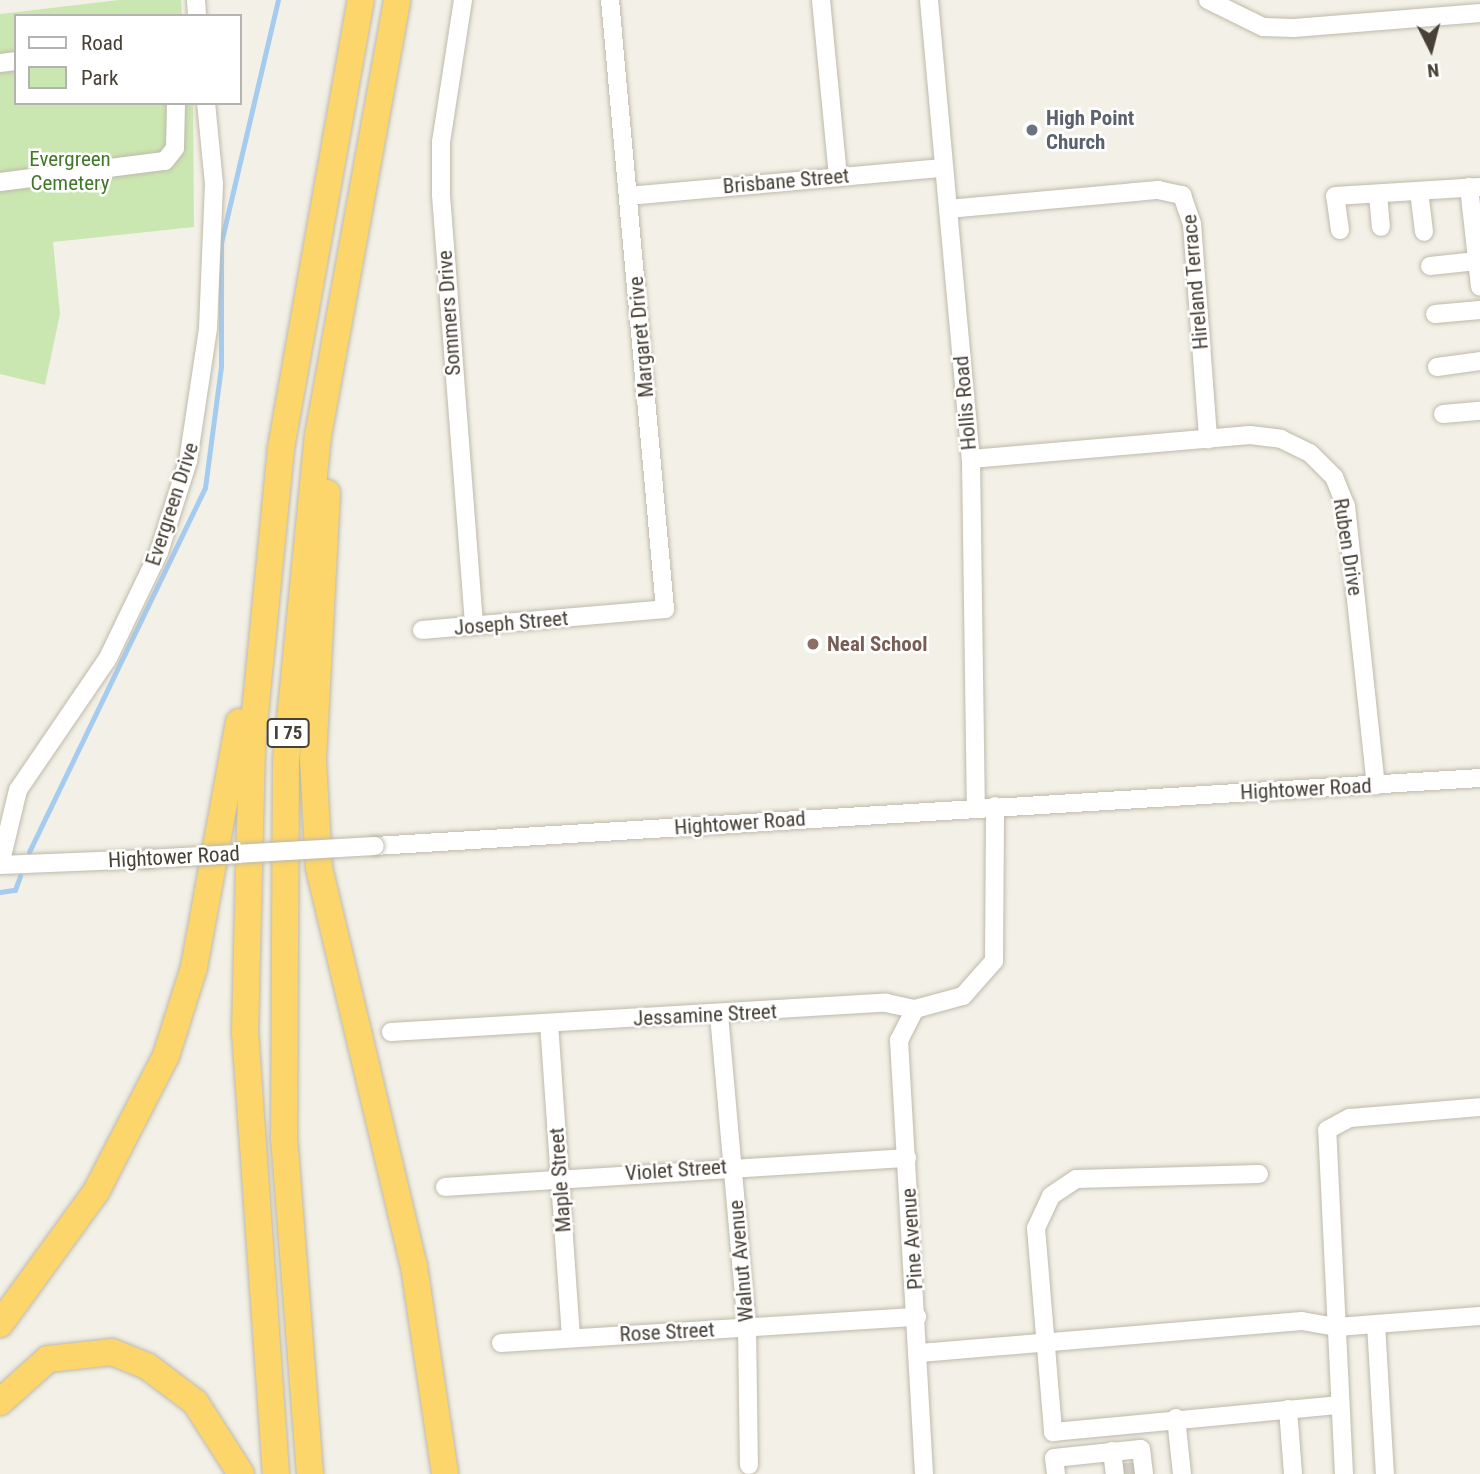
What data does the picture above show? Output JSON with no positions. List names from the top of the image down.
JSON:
{
  "streets": {
    "highway": ["I 75"],
    "street": [
      "Brisbane Street",
      "Hireland Terrace",
      "Sommers Drive",
      "Margaret Drive",
      "Hollis Road",
      "Evergreen Drive",
      "Ruben Drive",
      "Joseph Street",
      "Hightower Road",
      "Jessamine Street",
      "Violet Street",
      "Maple Street",
      "Pine Avenue",
      "Walnut Avenue",
      "Rose Street"
    ]
  },
  "crossings": [
    ["Brisbane Street", "Margaret Drive"],
    ["Brisbane Street", "Hollis Road"],
    ["Hireland Terrace", "Hollis Road"],
    ["Hireland Terrace", "Ruben Drive"],
    ["Sommers Drive", "Joseph Street"],
    ["Margaret Drive", "Joseph Street"],
    ["Hollis Road", "Ruben Drive"],
    ["Hollis Road", "Hightower Road"],
    ["Evergreen Drive", "Hightower Road"],
    ["Ruben Drive", "Hightower Road"],
    ["Hightower Road", "Jessamine Street"],
    ["Jessamine Street", "Maple Street"],
    ["Jessamine Street", "Pine Avenue"],
    ["Jessamine Street", "Walnut Avenue"],
    ["Violet Street", "Maple Street"],
    ["Violet Street", "Pine Avenue"],
    ["Violet Street", "Walnut Avenue"],
    ["Maple Street", "Rose Street"],
    ["Pine Avenue", "Rose Street"],
    ["Walnut Avenue", "Rose Street"]
  ],
  "parks": ["Evergreen Cemetery"],
  "places": ["High Point Church", "Neal School"],
  "legend": ["Road", "Park"],
  "north": "bottom"
}
